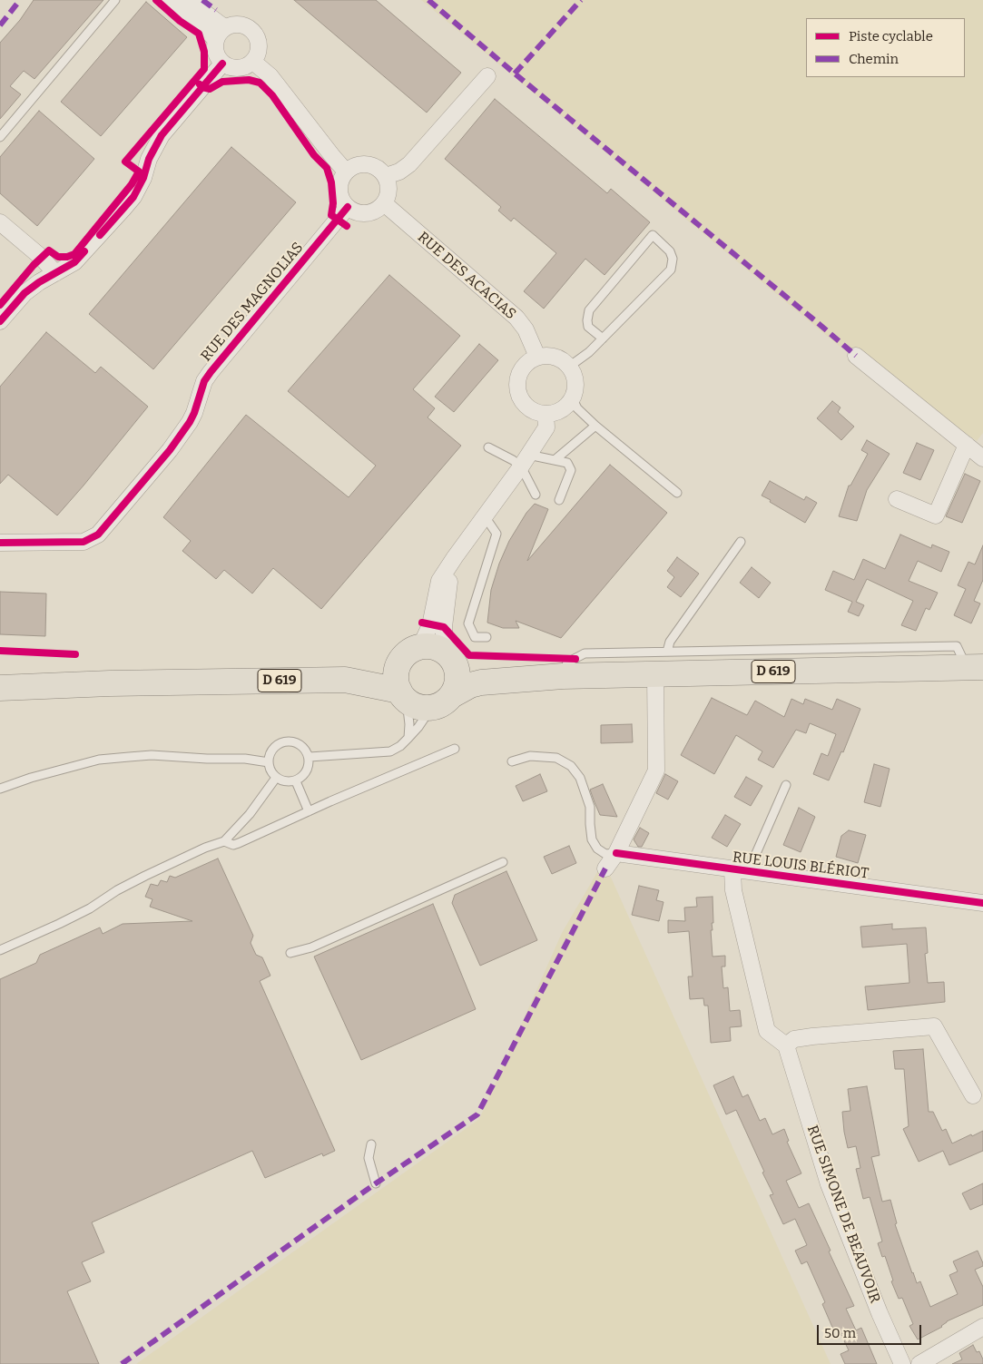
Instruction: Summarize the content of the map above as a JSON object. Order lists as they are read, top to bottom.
{
  "streets": {
    "main road": ["D 619"],
    "street": [
      "RUE DES ACACIAS",
      "RUE DES MAGNOLIAS",
      "RUE LOUIS BLÉRIOT",
      "RUE SIMONE DE BEAUVOIR"
    ]
  },
  "crossings": [
    ["RUE DES ACACIAS", "RUE DES MAGNOLIAS"]
  ],
  "legend": ["Piste cyclable", "Chemin"],
  "scale_bar": "50 m"
}
